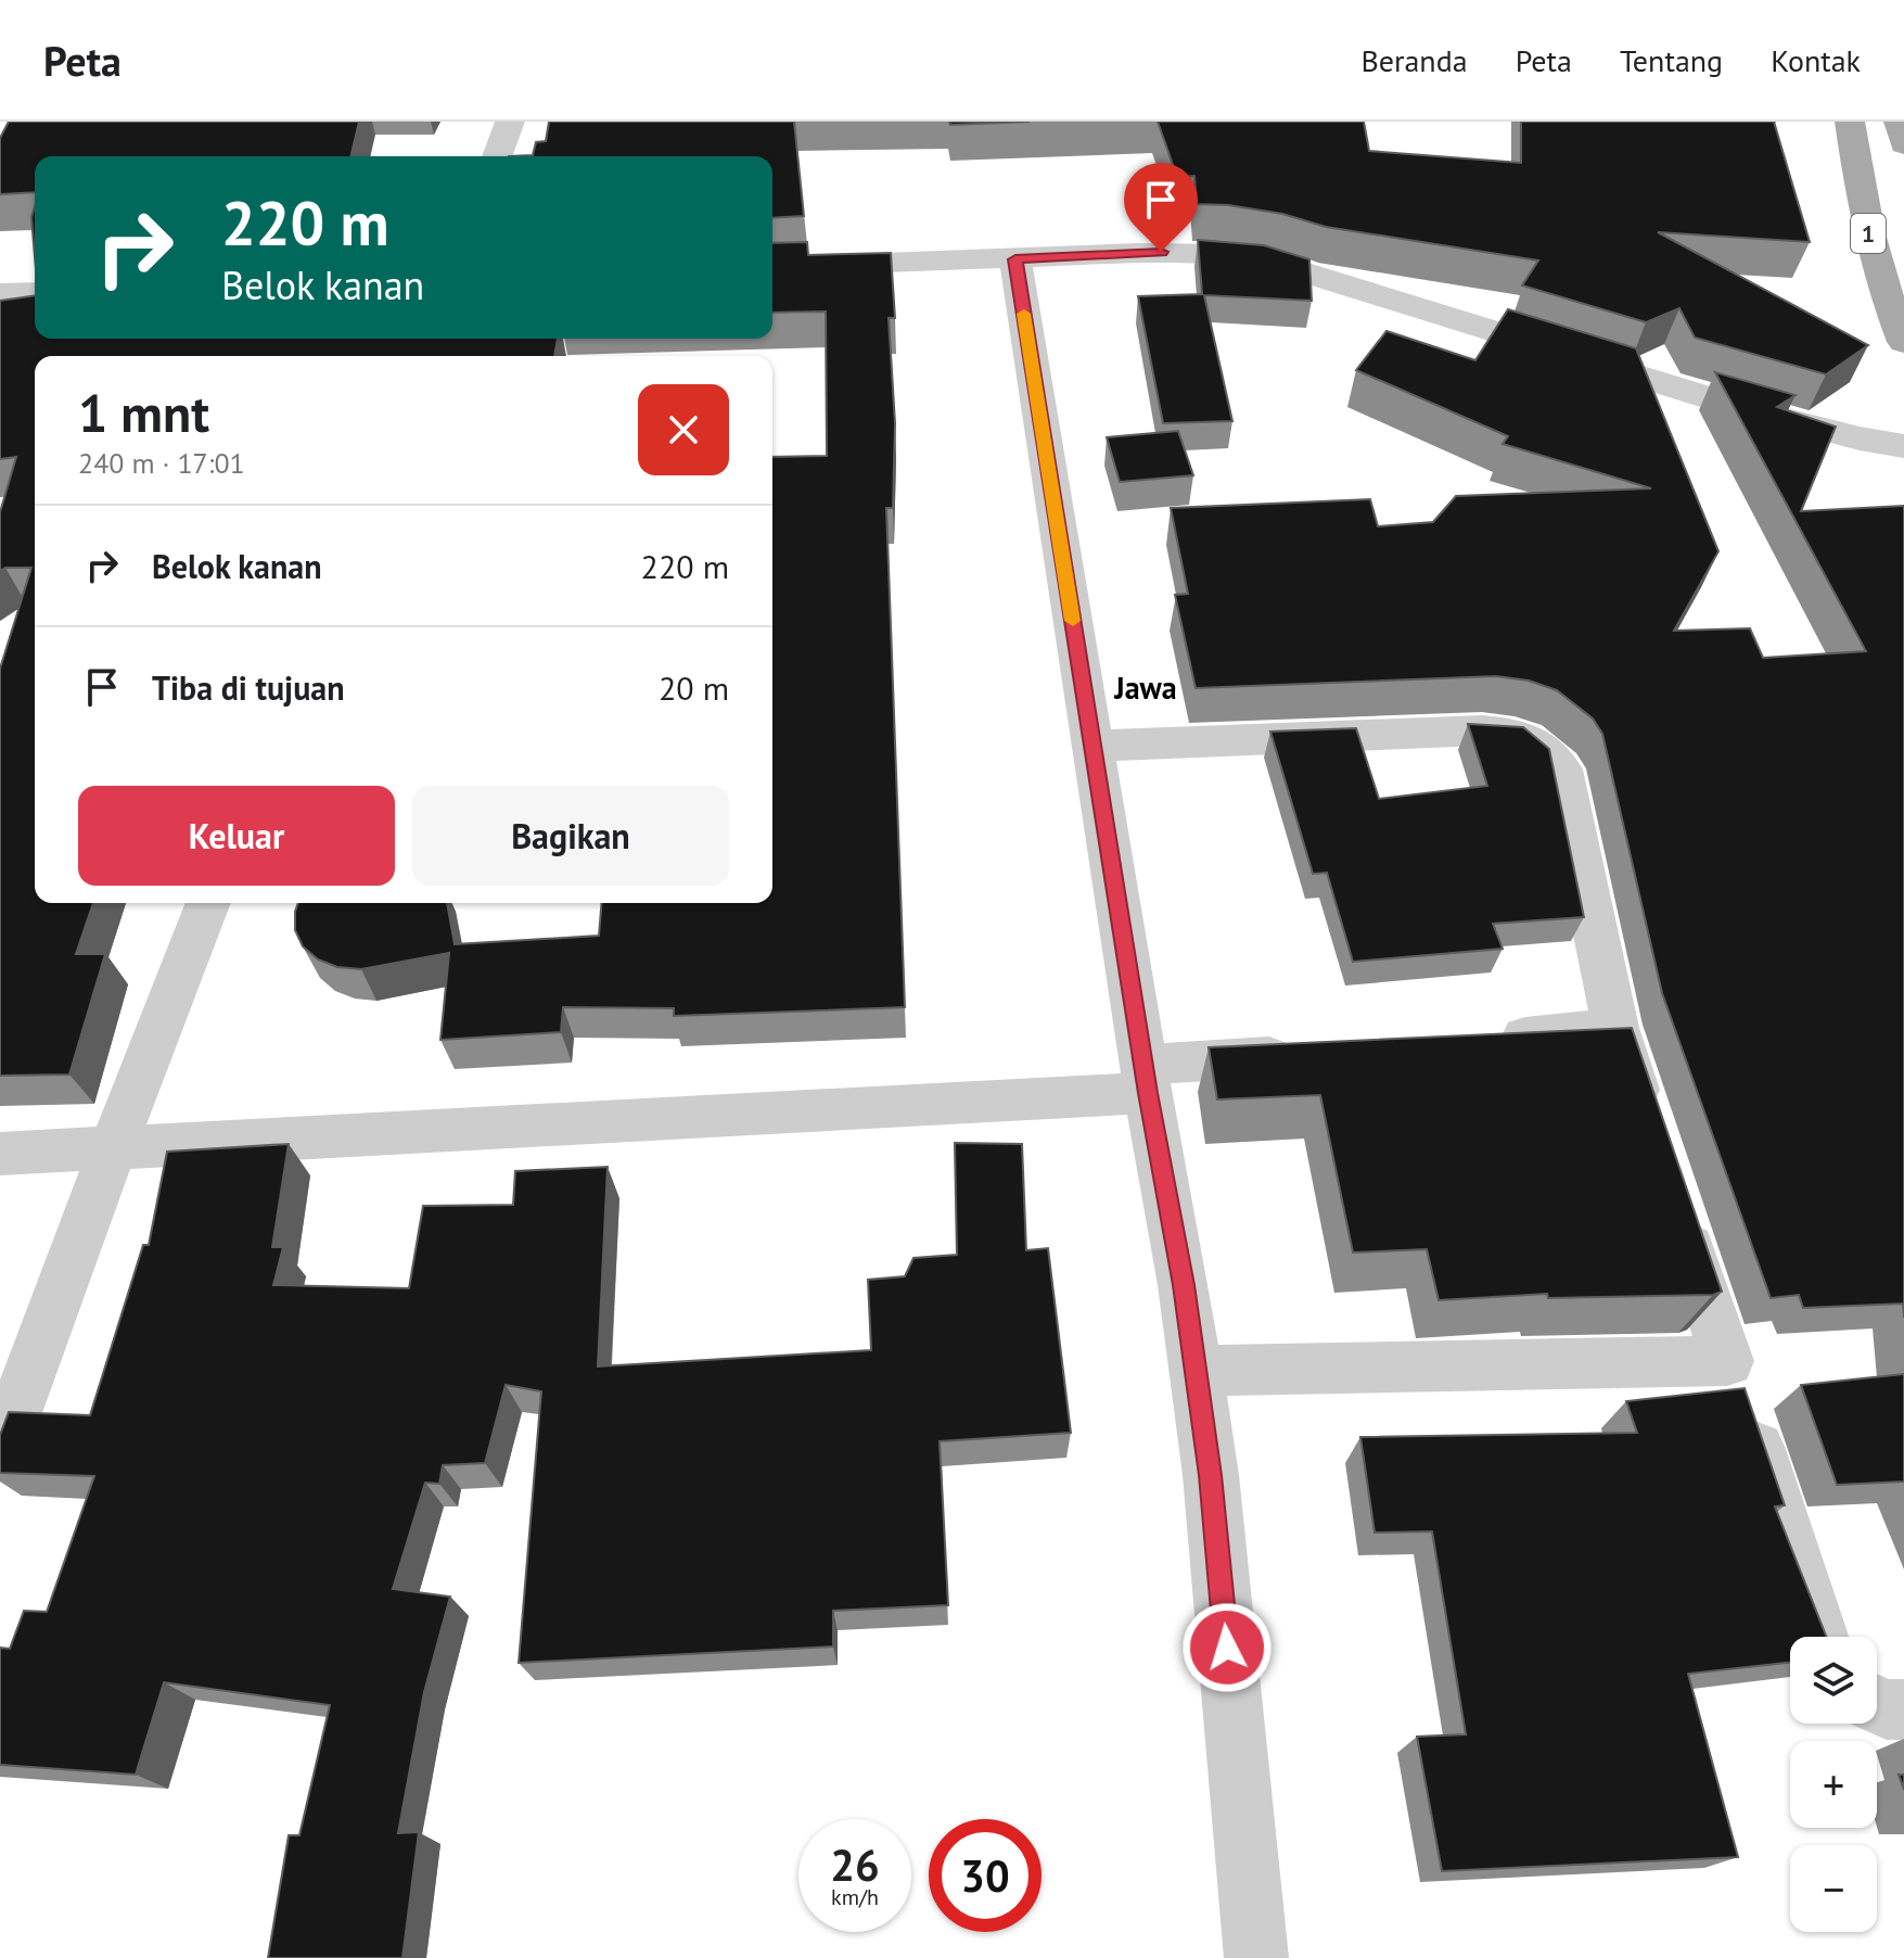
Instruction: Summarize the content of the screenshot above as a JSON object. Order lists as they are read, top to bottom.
{
  "streets": {
    "main road": ["1"]
  },
  "districts": ["Jawa"],
  "page": {
    "header": "Peta",
    "nav": [
      "Beranda",
      "Peta",
      "Tentang",
      "Kontak"
    ],
    "turn": ["220 m", "Belok kanan"],
    "heading": ["1 mnt", "240 m · 17:01"],
    "list": [
      {
        "name": "Belok kanan",
        "value": "220 m"
      },
      {
        "name": "Tiba di tujuan",
        "value": "20 m"
      }
    ],
    "buttons": ["Keluar", "Bagikan"],
    "map_buttons": ["+", "−"],
    "speed": "26 km/h",
    "limit": "30"
  }
}
